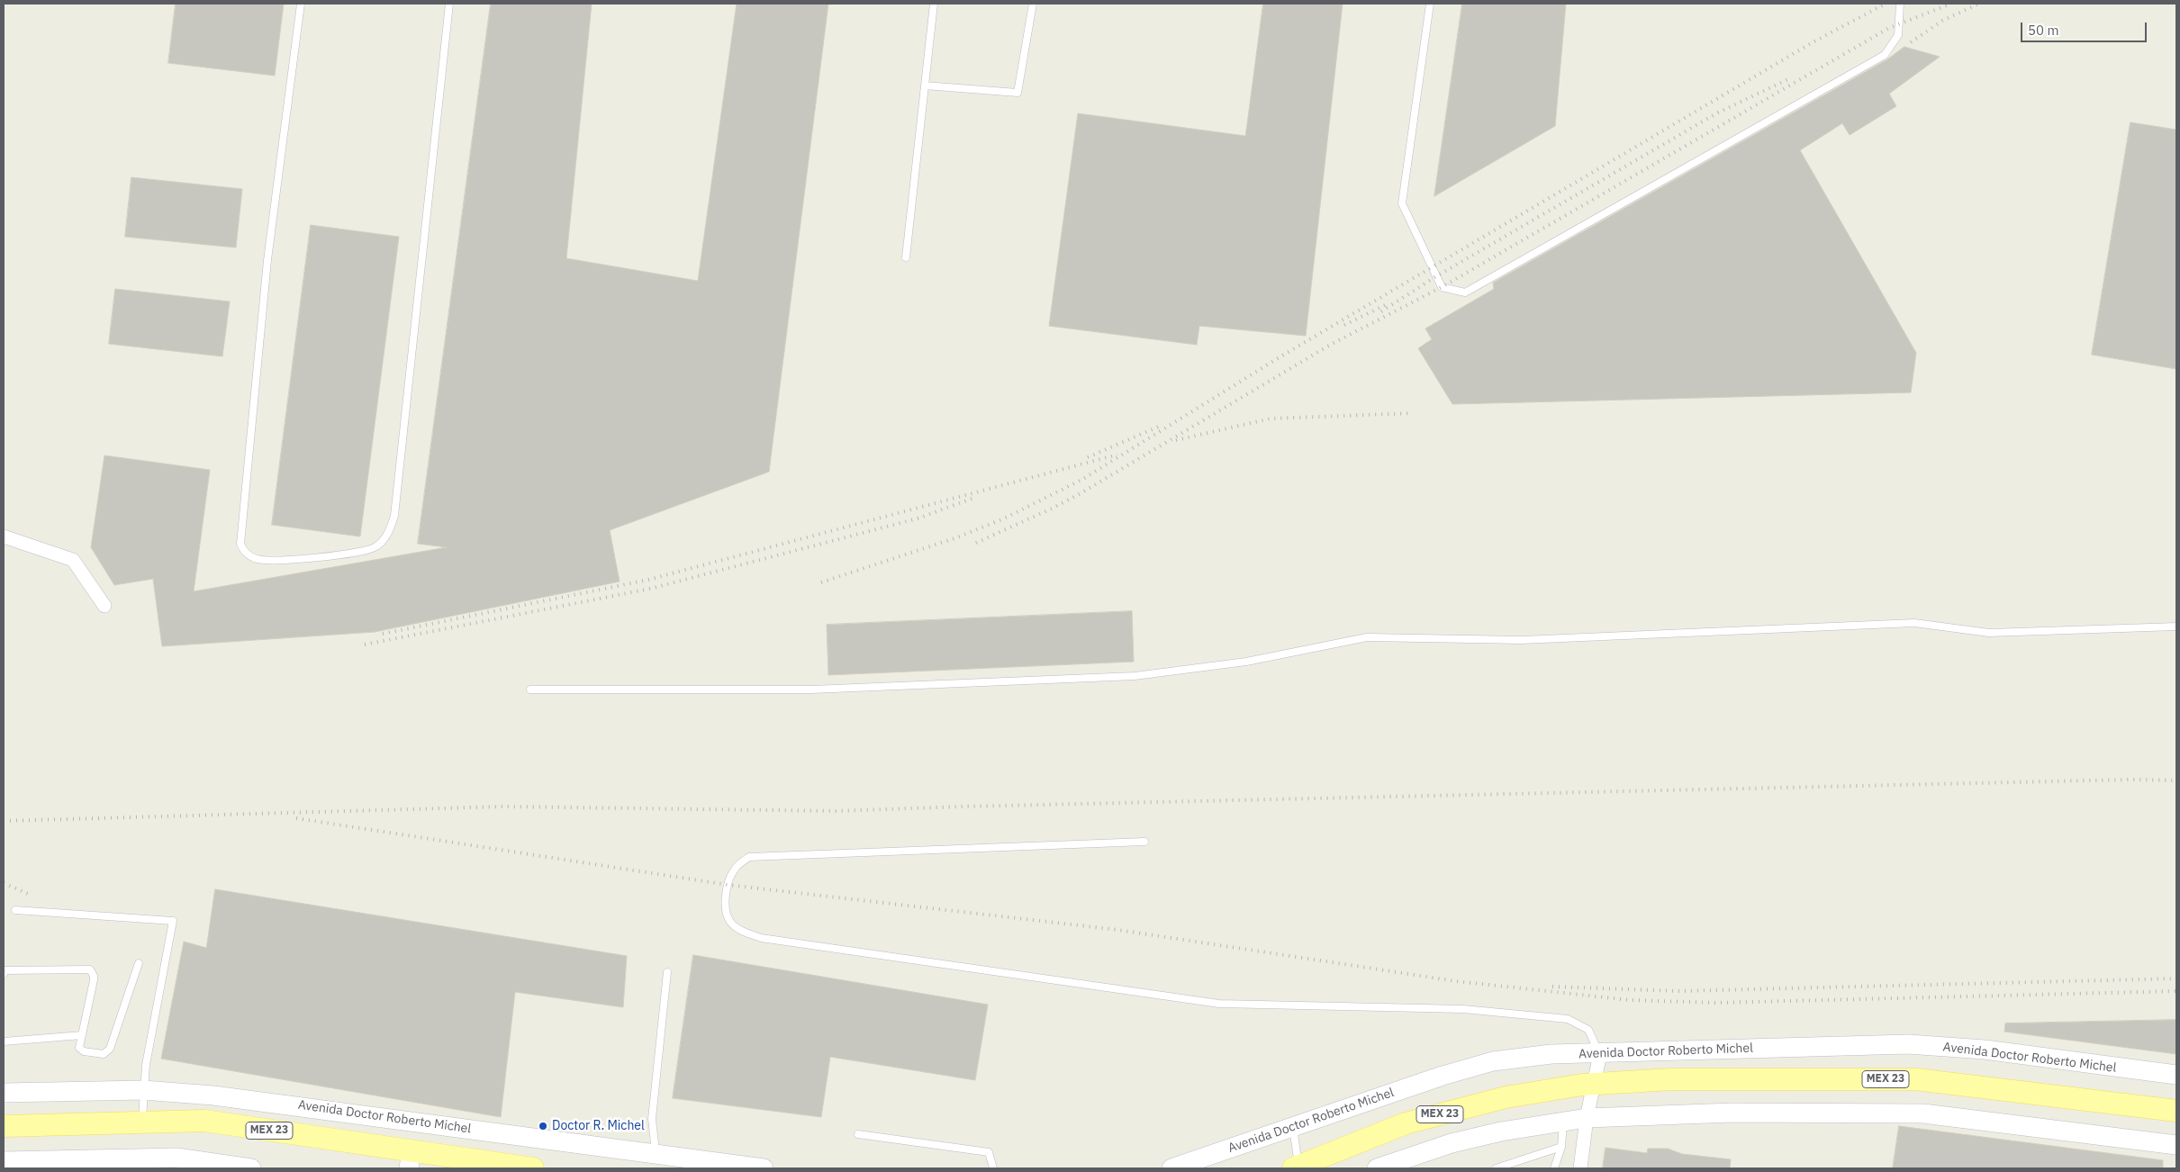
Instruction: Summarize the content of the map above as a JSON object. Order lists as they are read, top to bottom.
{
  "streets": {
    "main road": ["Avenida Doctor Roberto Michel", "MEX 23"]
  },
  "places": ["Doctor R. Michel"],
  "scale_bar": "50 m"
}
